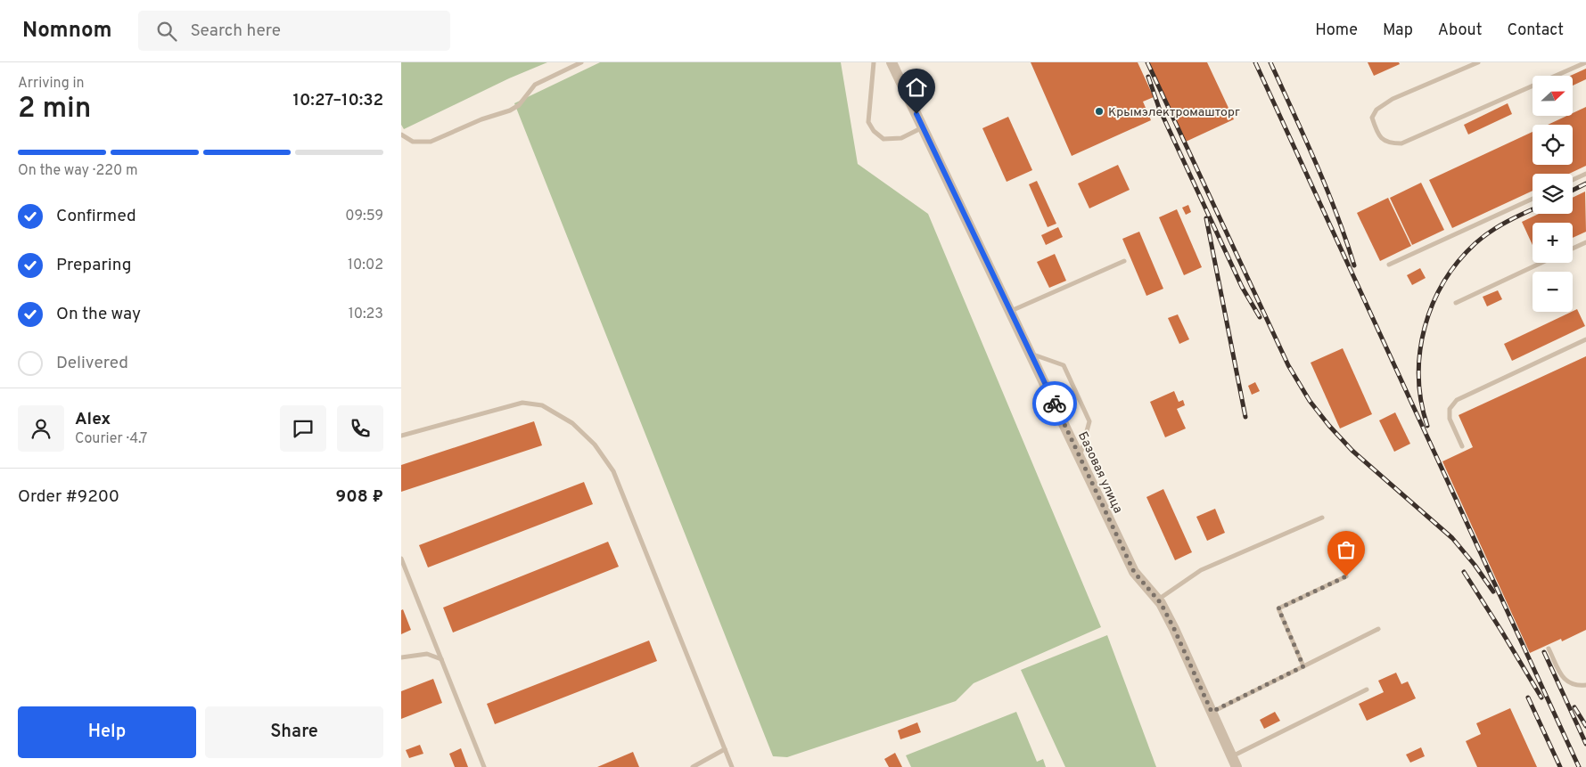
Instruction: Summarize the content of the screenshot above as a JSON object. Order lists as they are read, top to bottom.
{
  "streets": {
    "street": ["Базовая улица"]
  },
  "places": ["Крымэлектромашторг"],
  "north": "right",
  "page": {
    "header": "Nomnom",
    "search": "Search here",
    "nav": [
      "Home",
      "Map",
      "About",
      "Contact"
    ],
    "heading": ["2 min", "Arriving in", "10:27–10:32"],
    "panel": [
      "Alex",
      "Courier · 4.7",
      "Order #9200",
      "908 ₽"
    ],
    "map_buttons": ["+", "−"],
    "bar": "On the way · 220 m",
    "list": [
      ["Confirmed", "09:59"],
      ["Preparing", "10:02"],
      ["On the way", "10:23"],
      "Delivered"
    ],
    "buttons": ["Help", "Share"]
  }
}
